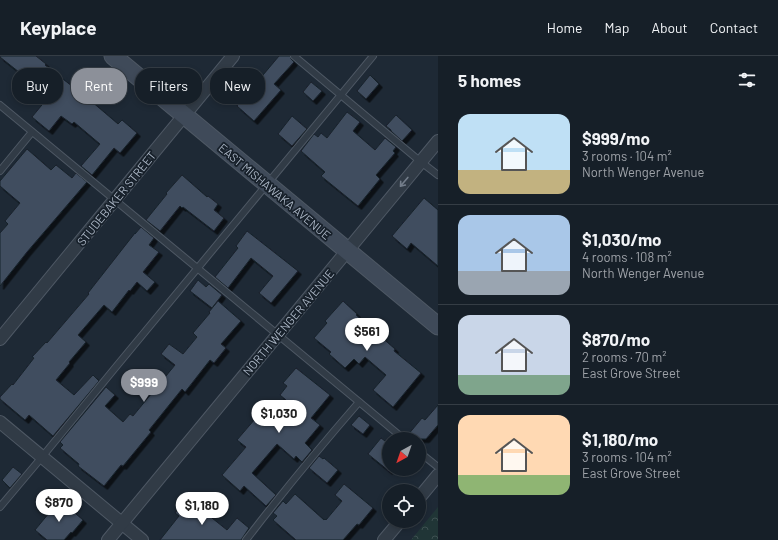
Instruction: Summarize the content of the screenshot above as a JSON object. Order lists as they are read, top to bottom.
{
  "streets": {
    "street": ["EAST MISHAWAKA AVENUE", "STUDEBAKER STREET", "NORTH WENGER AVENUE"]
  },
  "crossings": [
    ["EAST MISHAWAKA AVENUE", "STUDEBAKER STREET"],
    ["EAST MISHAWAKA AVENUE", "NORTH WENGER AVENUE"]
  ],
  "north": "bottom left",
  "page": {
    "header": "Keyplace",
    "nav": [
      "Home",
      "Map",
      "About",
      "Contact"
    ],
    "heading": "5 homes",
    "chip": [
      "Buy",
      "Rent",
      "Filters",
      "New"
    ],
    "list": [
      {
        "name": "$999/mo",
        "note": "3 rooms · 104 m² · North Wenger Avenue"
      },
      {
        "name": "$1,030/mo",
        "note": "4 rooms · 108 m² · North Wenger Avenue"
      },
      {
        "name": "$870/mo",
        "note": "2 rooms · 70 m² · East Grove Street"
      },
      {
        "name": "$1,180/mo",
        "note": "3 rooms · 104 m² · East Grove Street"
      }
    ],
    "price": [
      "$561",
      "$999",
      "$1,030",
      "$870",
      "$1,180"
    ]
  }
}
